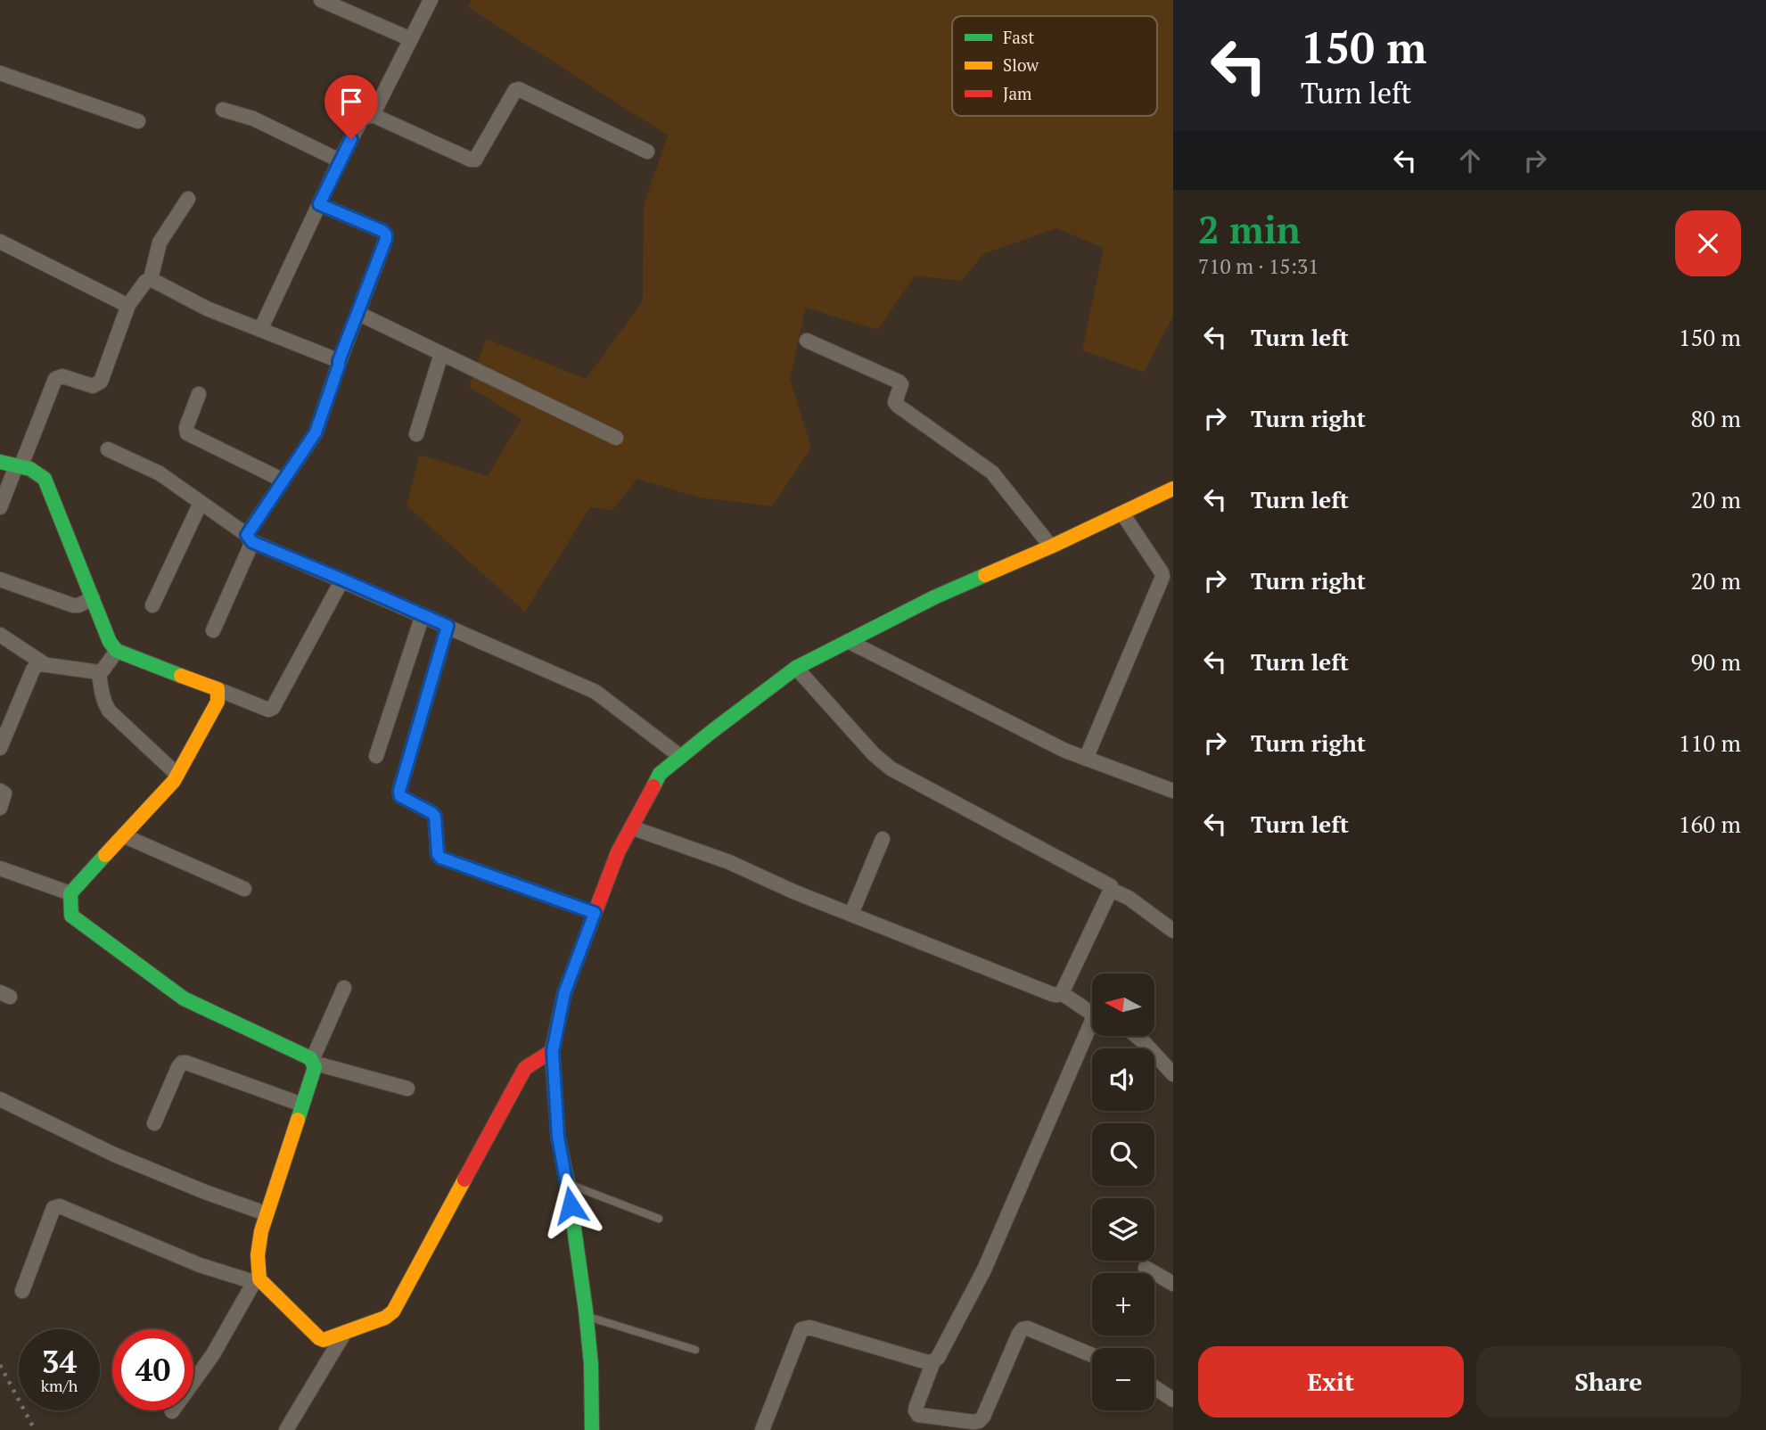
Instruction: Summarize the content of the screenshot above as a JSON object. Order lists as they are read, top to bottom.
{
  "legend": ["Fast", "Slow", "Jam"],
  "north": "left",
  "page": {
    "turn": ["150 m", "Turn left"],
    "heading": ["2 min", "710 m · 15:31"],
    "list": [
      {
        "name": "Turn left",
        "value": "150 m"
      },
      {
        "name": "Turn right",
        "value": "80 m"
      },
      {
        "name": "Turn left",
        "value": "20 m"
      },
      {
        "name": "Turn right",
        "value": "20 m"
      },
      {
        "name": "Turn left",
        "value": "90 m"
      },
      {
        "name": "Turn right",
        "value": "110 m"
      },
      {
        "name": "Turn left",
        "value": "160 m"
      }
    ],
    "map_buttons": ["+", "−"],
    "speed": "34 km/h",
    "limit": "40",
    "buttons": ["Exit", "Share"]
  }
}
